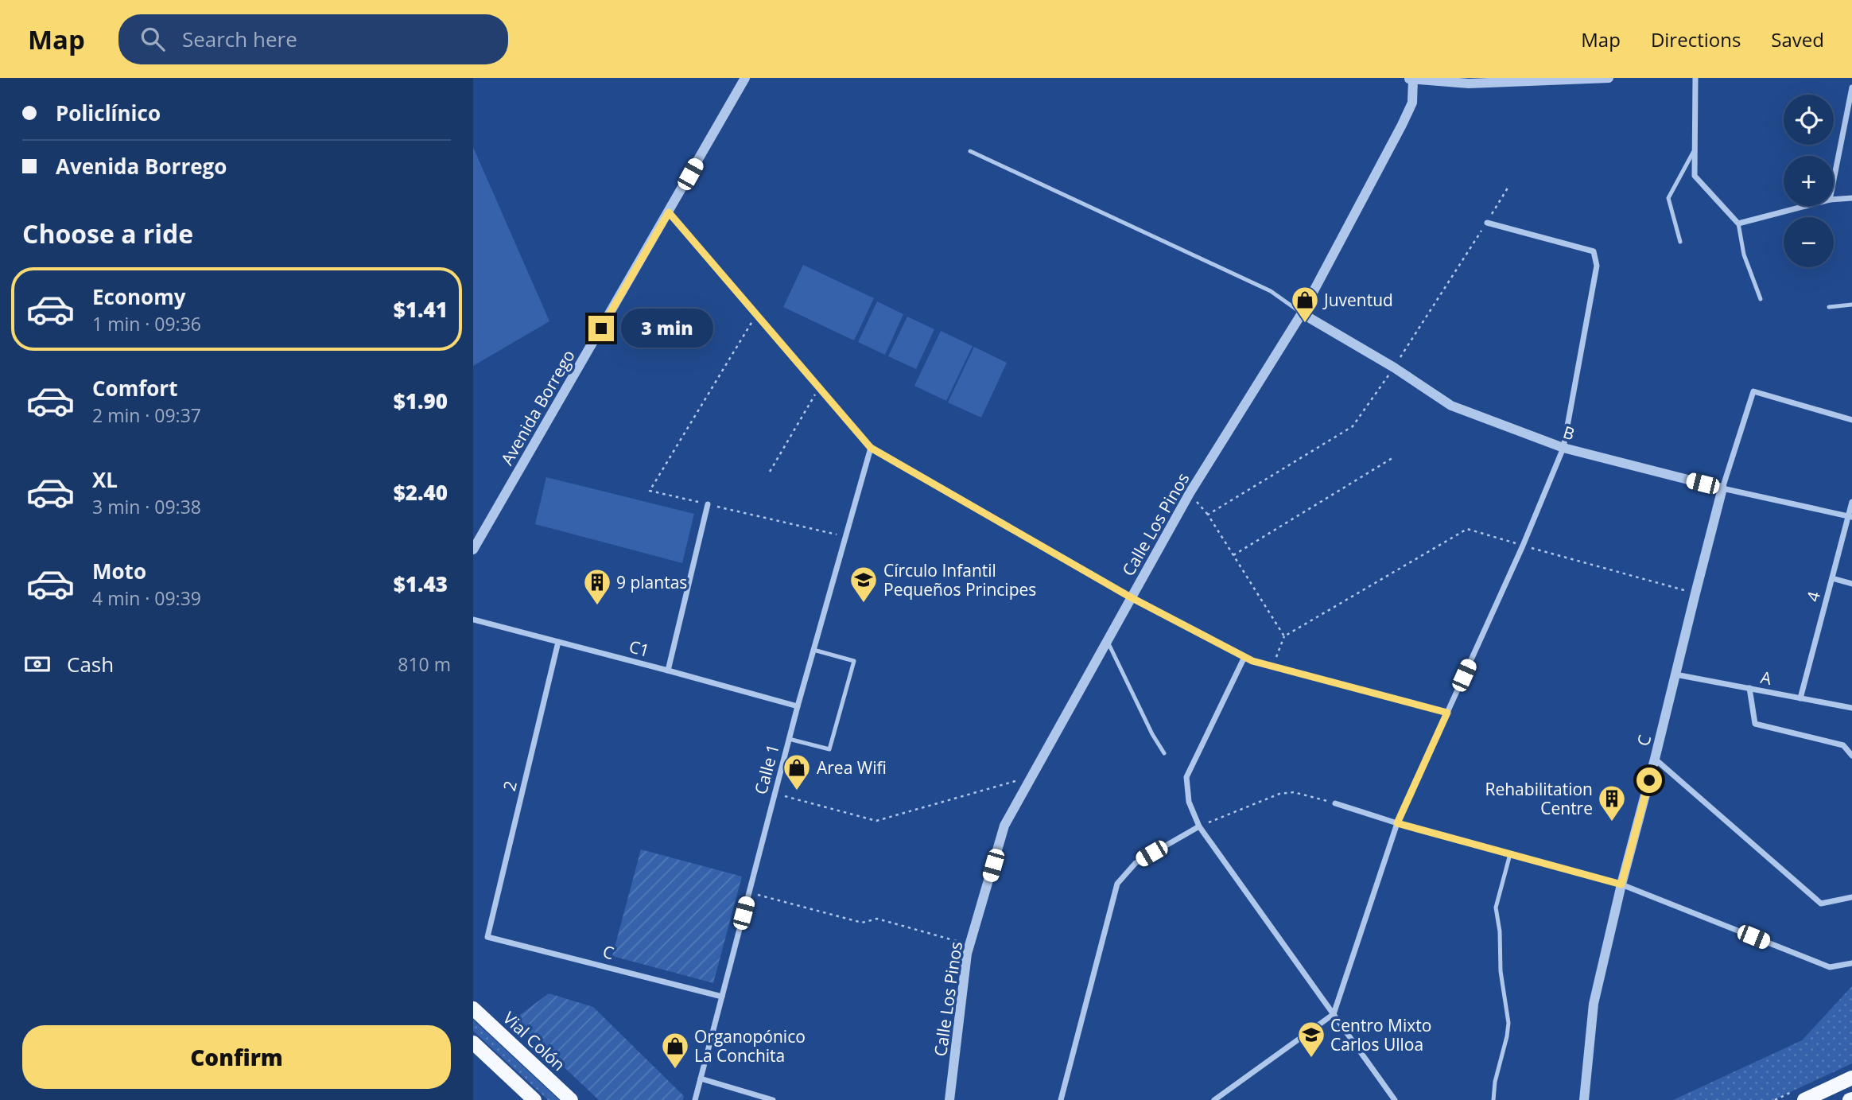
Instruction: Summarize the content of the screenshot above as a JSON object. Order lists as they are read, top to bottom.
{
  "streets": {
    "main road": ["Vial Colón"],
    "street": [
      "Avenida Borrego",
      "B",
      "Calle Los Pinos",
      "4",
      "C1",
      "A",
      "C",
      "Calle 1",
      "2"
    ]
  },
  "crossings": [
    ["B", "Calle Los Pinos"],
    ["B", "4"],
    ["B", "C"],
    ["4", "A"],
    ["C1", "Calle 1"],
    ["C1", "2"],
    ["A", "C"],
    ["C", "Calle 1"],
    ["C", "2"]
  ],
  "places": {
    "shop": ["Juventud", "Area Wifi", "Organopónico La Conchita"],
    "school or university": ["Círculo Infantil Pequeños Principes", "Centro Mixto Carlos Ulloa"],
    "building": ["9 plantas", "Rehabilitation Centre"]
  },
  "page": {
    "header": "Map",
    "search": "Search here",
    "nav": ["Map", "Directions", "Saved"],
    "banner": ["Policlínico", "Avenida Borrego"],
    "map_buttons": ["+", "−"],
    "heading": "Choose a ride",
    "list": [
      {
        "name": "Economy",
        "note": "1 min · 09:36",
        "value": "$1.41"
      },
      {
        "name": "Comfort",
        "note": "2 min · 09:37",
        "value": "$1.90"
      },
      {
        "name": "XL",
        "note": "3 min · 09:38",
        "value": "$2.40"
      },
      {
        "name": "Moto",
        "note": "4 min · 09:39",
        "value": "$1.43"
      }
    ],
    "bubble": "3 min",
    "pay": ["Cash", "810 m"],
    "buttons": "Confirm"
  }
}
